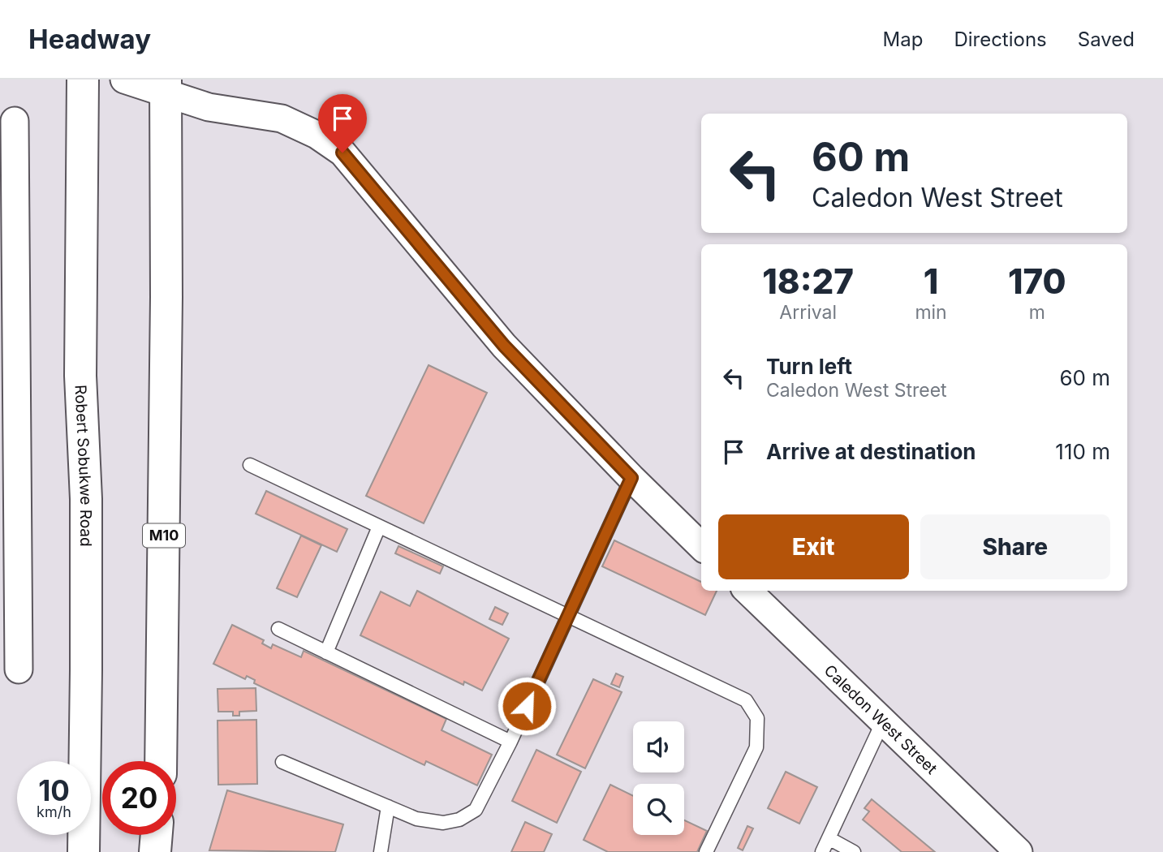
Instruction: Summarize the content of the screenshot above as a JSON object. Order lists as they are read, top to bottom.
{
  "streets": {
    "main road": ["Robert Sobukwe Road", "M10"],
    "street": ["Caledon West Street"]
  },
  "page": {
    "header": "Headway",
    "nav": ["Map", "Directions", "Saved"],
    "turn": ["60 m", "Caledon West Street"],
    "eta": [
      "18:27",
      "Arrival",
      "1",
      "min",
      "170",
      "m"
    ],
    "list": [
      {
        "name": "Turn left",
        "note": "Caledon West Street",
        "value": "60 m"
      },
      {
        "name": "Arrive at destination",
        "value": "110 m"
      }
    ],
    "buttons": ["Exit", "Share"],
    "speed": "10 km/h",
    "limit": "20"
  }
}
